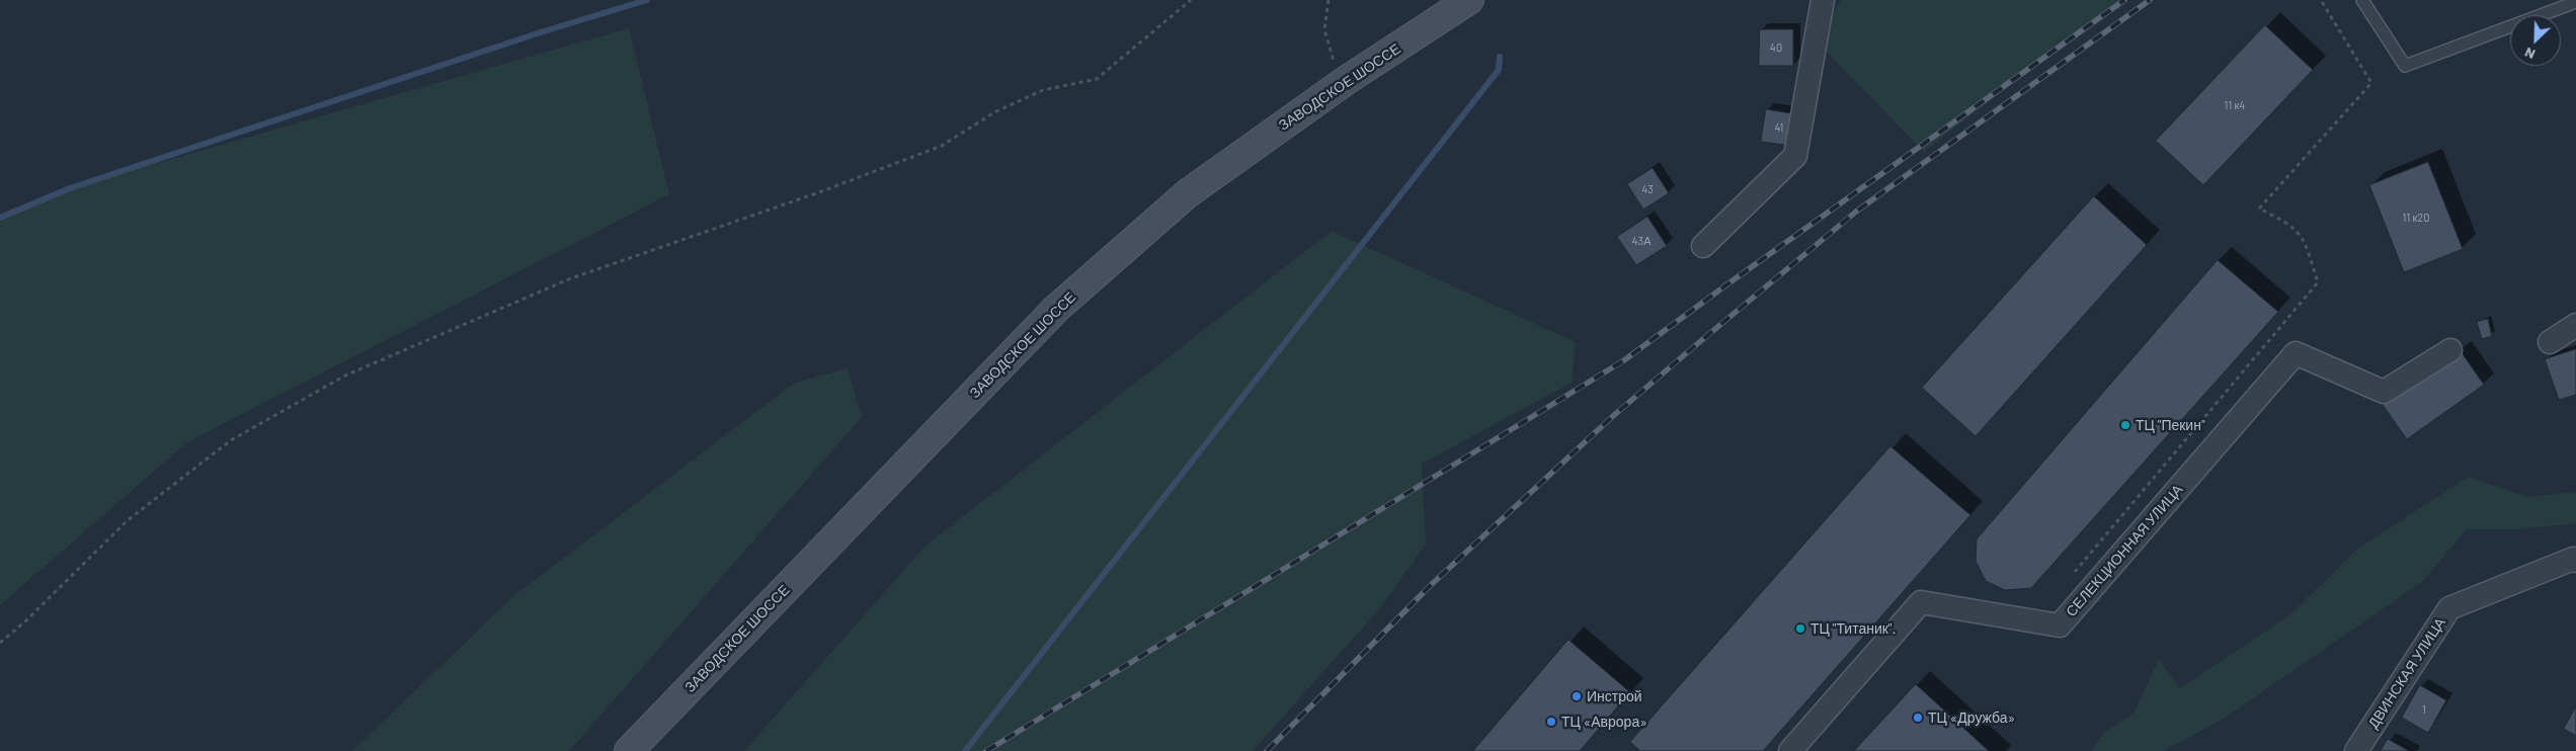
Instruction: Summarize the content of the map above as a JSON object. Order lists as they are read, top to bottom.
{
  "streets": {
    "main road": ["ЗАВОДСКОЕ ШОССЕ"],
    "street": ["СЕЛЕКЦИОННАЯ УЛИЦА", "ДВИНСКАЯ УЛИЦА"]
  },
  "places": [
    "ТЦ \"Пекин\"",
    "ТЦ \"Титаник\".",
    "Инстрой",
    "ТЦ «Дружба»",
    "ТЦ «Аврора»"
  ],
  "house_numbers": [
    "40",
    "11 к4",
    "41",
    "43",
    "11 к20",
    "43А",
    "1"
  ],
  "north": "bottom left"
}
